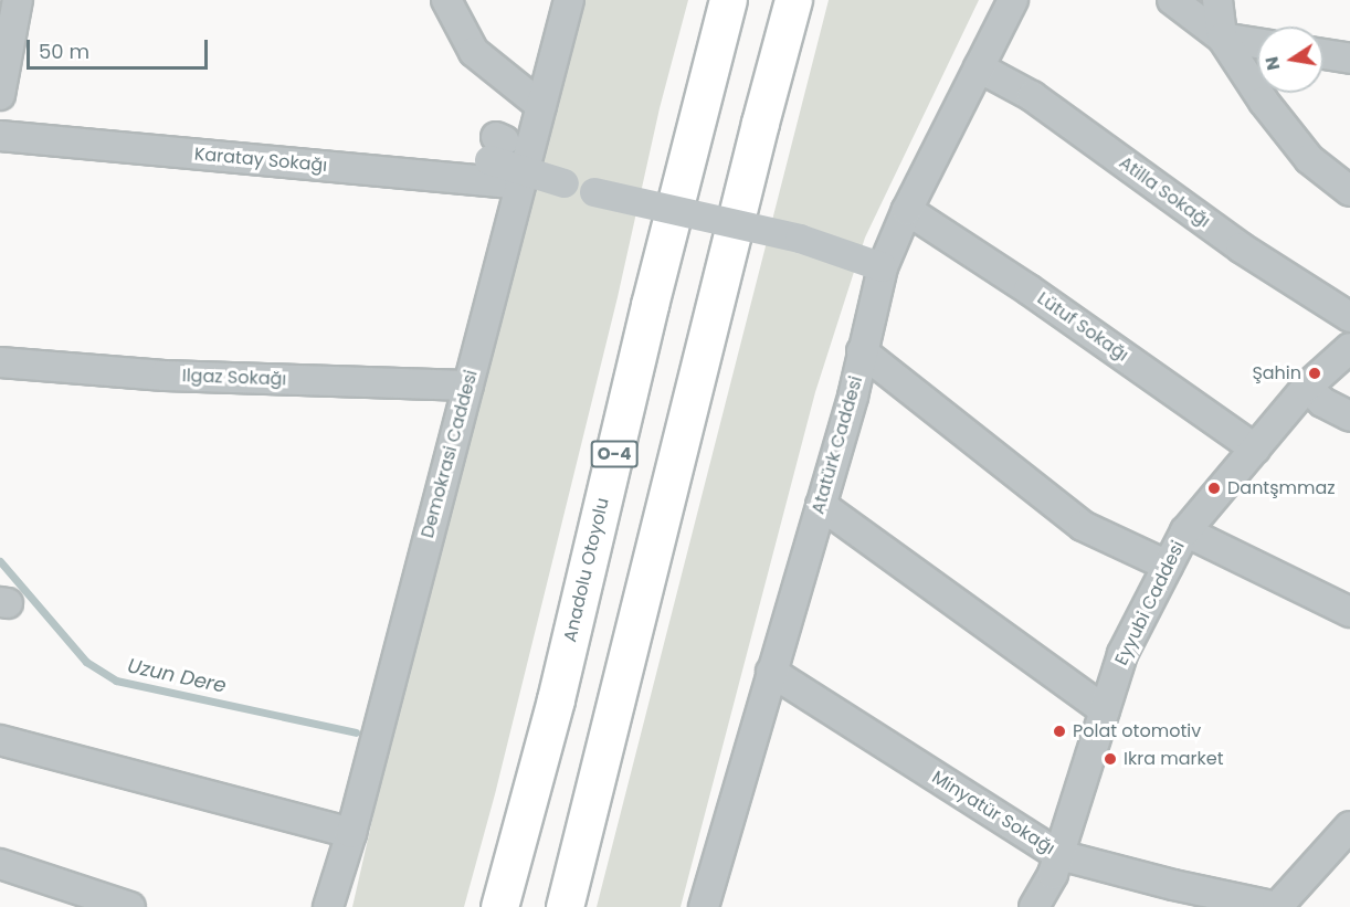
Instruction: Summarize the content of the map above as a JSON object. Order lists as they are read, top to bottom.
{
  "streets": {
    "highway": ["O-4", "Anadolu Otoyolu"],
    "street": [
      "Karatay Sokağı",
      "Atilla Sokağı",
      "Lütuf Sokağı",
      "Ilgaz Sokağı",
      "Atatürk Caddesi",
      "Demokrasi Caddesi",
      "Eyyubi Caddesi",
      "Minyatür Sokağı"
    ]
  },
  "crossings": [
    ["Karatay Sokağı", "Demokrasi Caddesi"],
    ["Atilla Sokağı", "Atatürk Caddesi"],
    ["Lütuf Sokağı", "Atatürk Caddesi"],
    ["Lütuf Sokağı", "Eyyubi Caddesi"],
    ["Ilgaz Sokağı", "Demokrasi Caddesi"],
    ["Atatürk Caddesi", "Minyatür Sokağı"],
    ["Eyyubi Caddesi", "Minyatür Sokağı"]
  ],
  "water": ["Uzun Dere"],
  "places": [
    "Şahin",
    "Dantşmmaz",
    "Polat otomotiv",
    "Ikra market"
  ],
  "scale_bar": "50 m",
  "north": "left"
}
